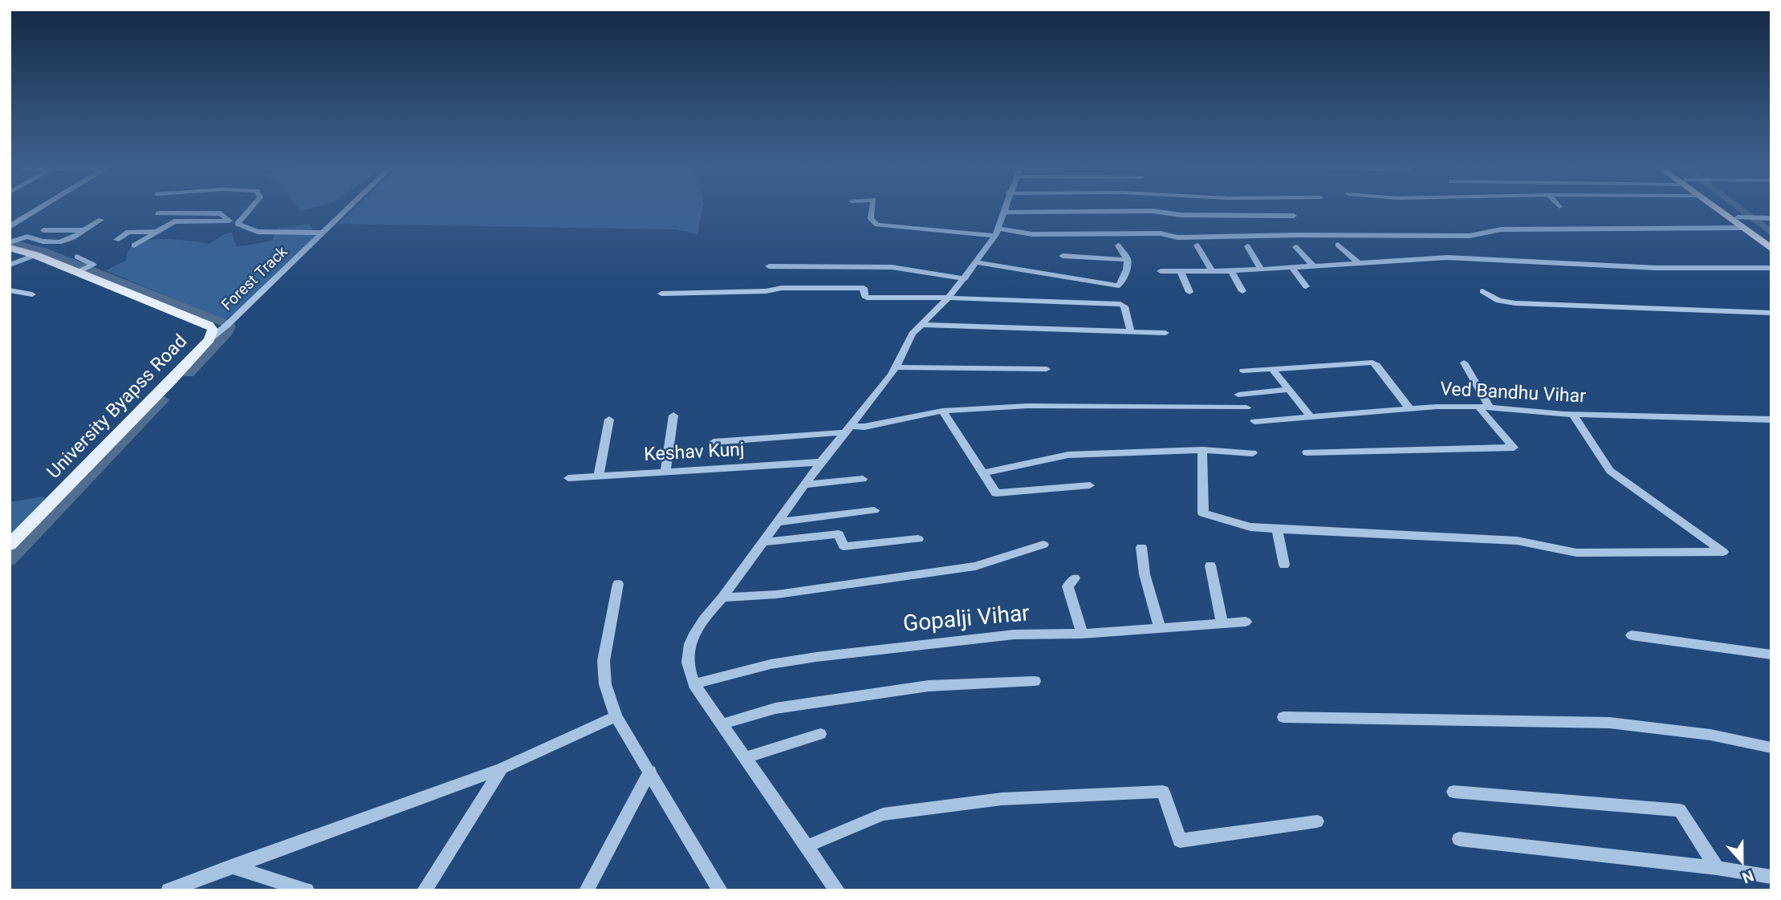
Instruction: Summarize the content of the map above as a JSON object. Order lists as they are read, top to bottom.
{
  "streets": {
    "main road": ["University Byapss Road"],
    "street": [
      "Forest Track",
      "Ved Bandhu Vihar",
      "Keshav Kunj",
      "Gopalji Vihar"
    ]
  },
  "crossings": [
    ["Forest Track", "University Byapss Road"]
  ],
  "north": "bottom"
}
